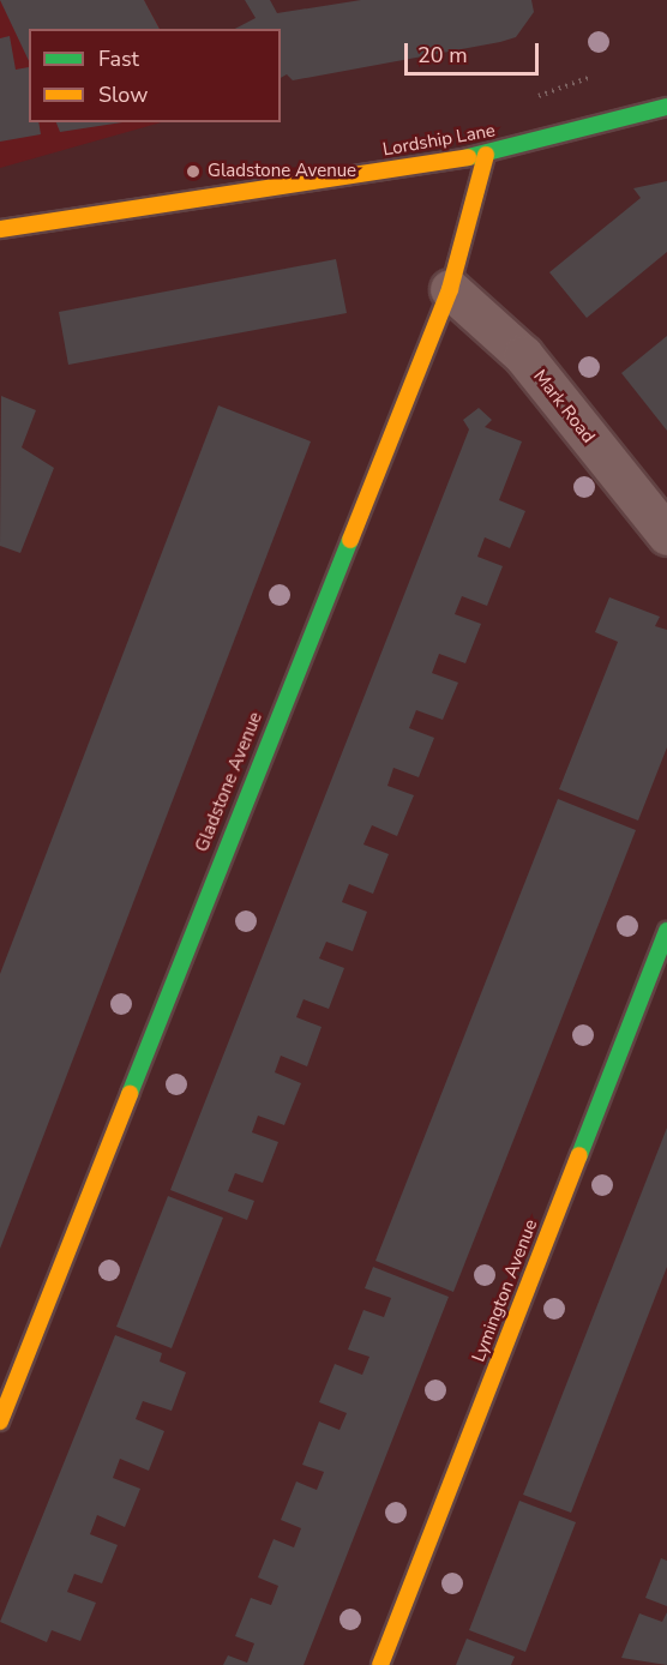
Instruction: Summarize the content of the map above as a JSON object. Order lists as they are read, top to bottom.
{
  "streets": {
    "street": [
      "Lordship Lane",
      "Mark Road",
      "Gladstone Avenue",
      "Lymington Avenue"
    ]
  },
  "crossings": [
    ["Lordship Lane", "Gladstone Avenue"],
    ["Mark Road", "Gladstone Avenue"]
  ],
  "places": ["Gladstone Avenue"],
  "legend": ["Fast", "Slow"],
  "scale_bar": "20 m"
}
